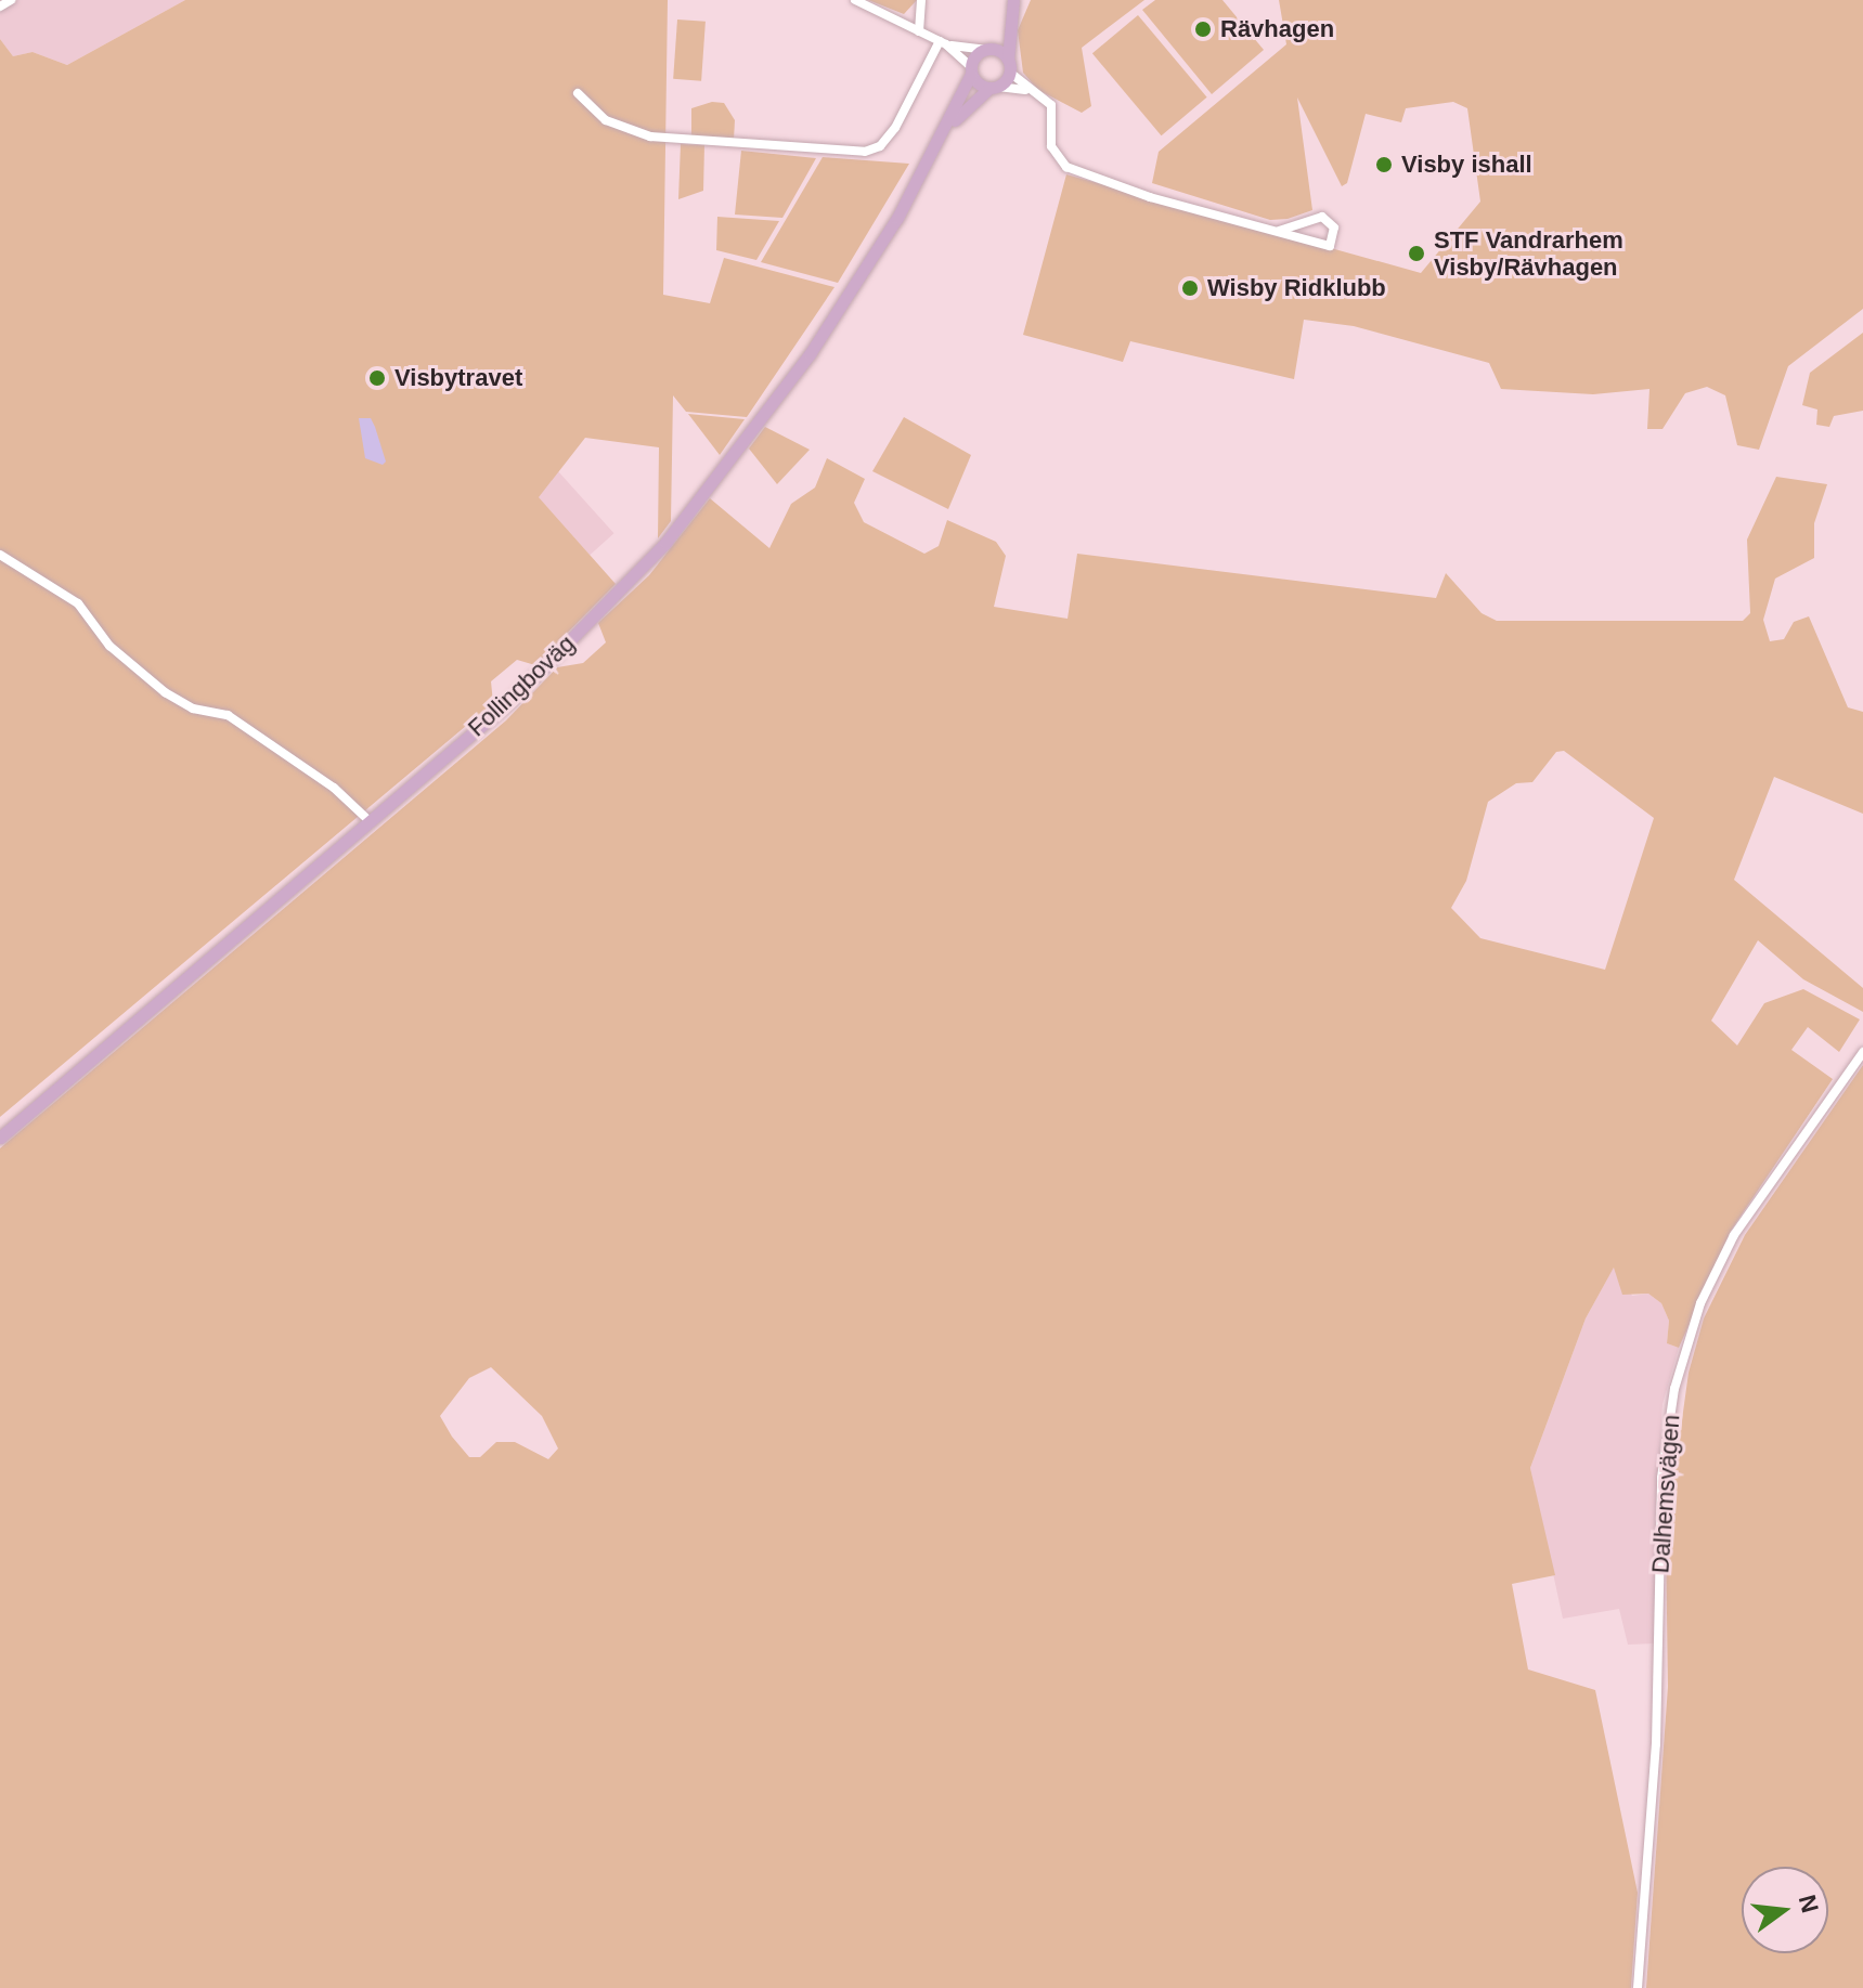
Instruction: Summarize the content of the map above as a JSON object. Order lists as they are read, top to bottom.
{
  "streets": {
    "main road": ["Follingboväg"],
    "street": ["Dalhemsvägen"]
  },
  "places": [
    "Rävhagen",
    "Visby ishall",
    "STF Vandrarhem Visby/Rävhagen",
    "Wisby Ridklubb",
    "Visbytravet"
  ],
  "north": "right"
}
